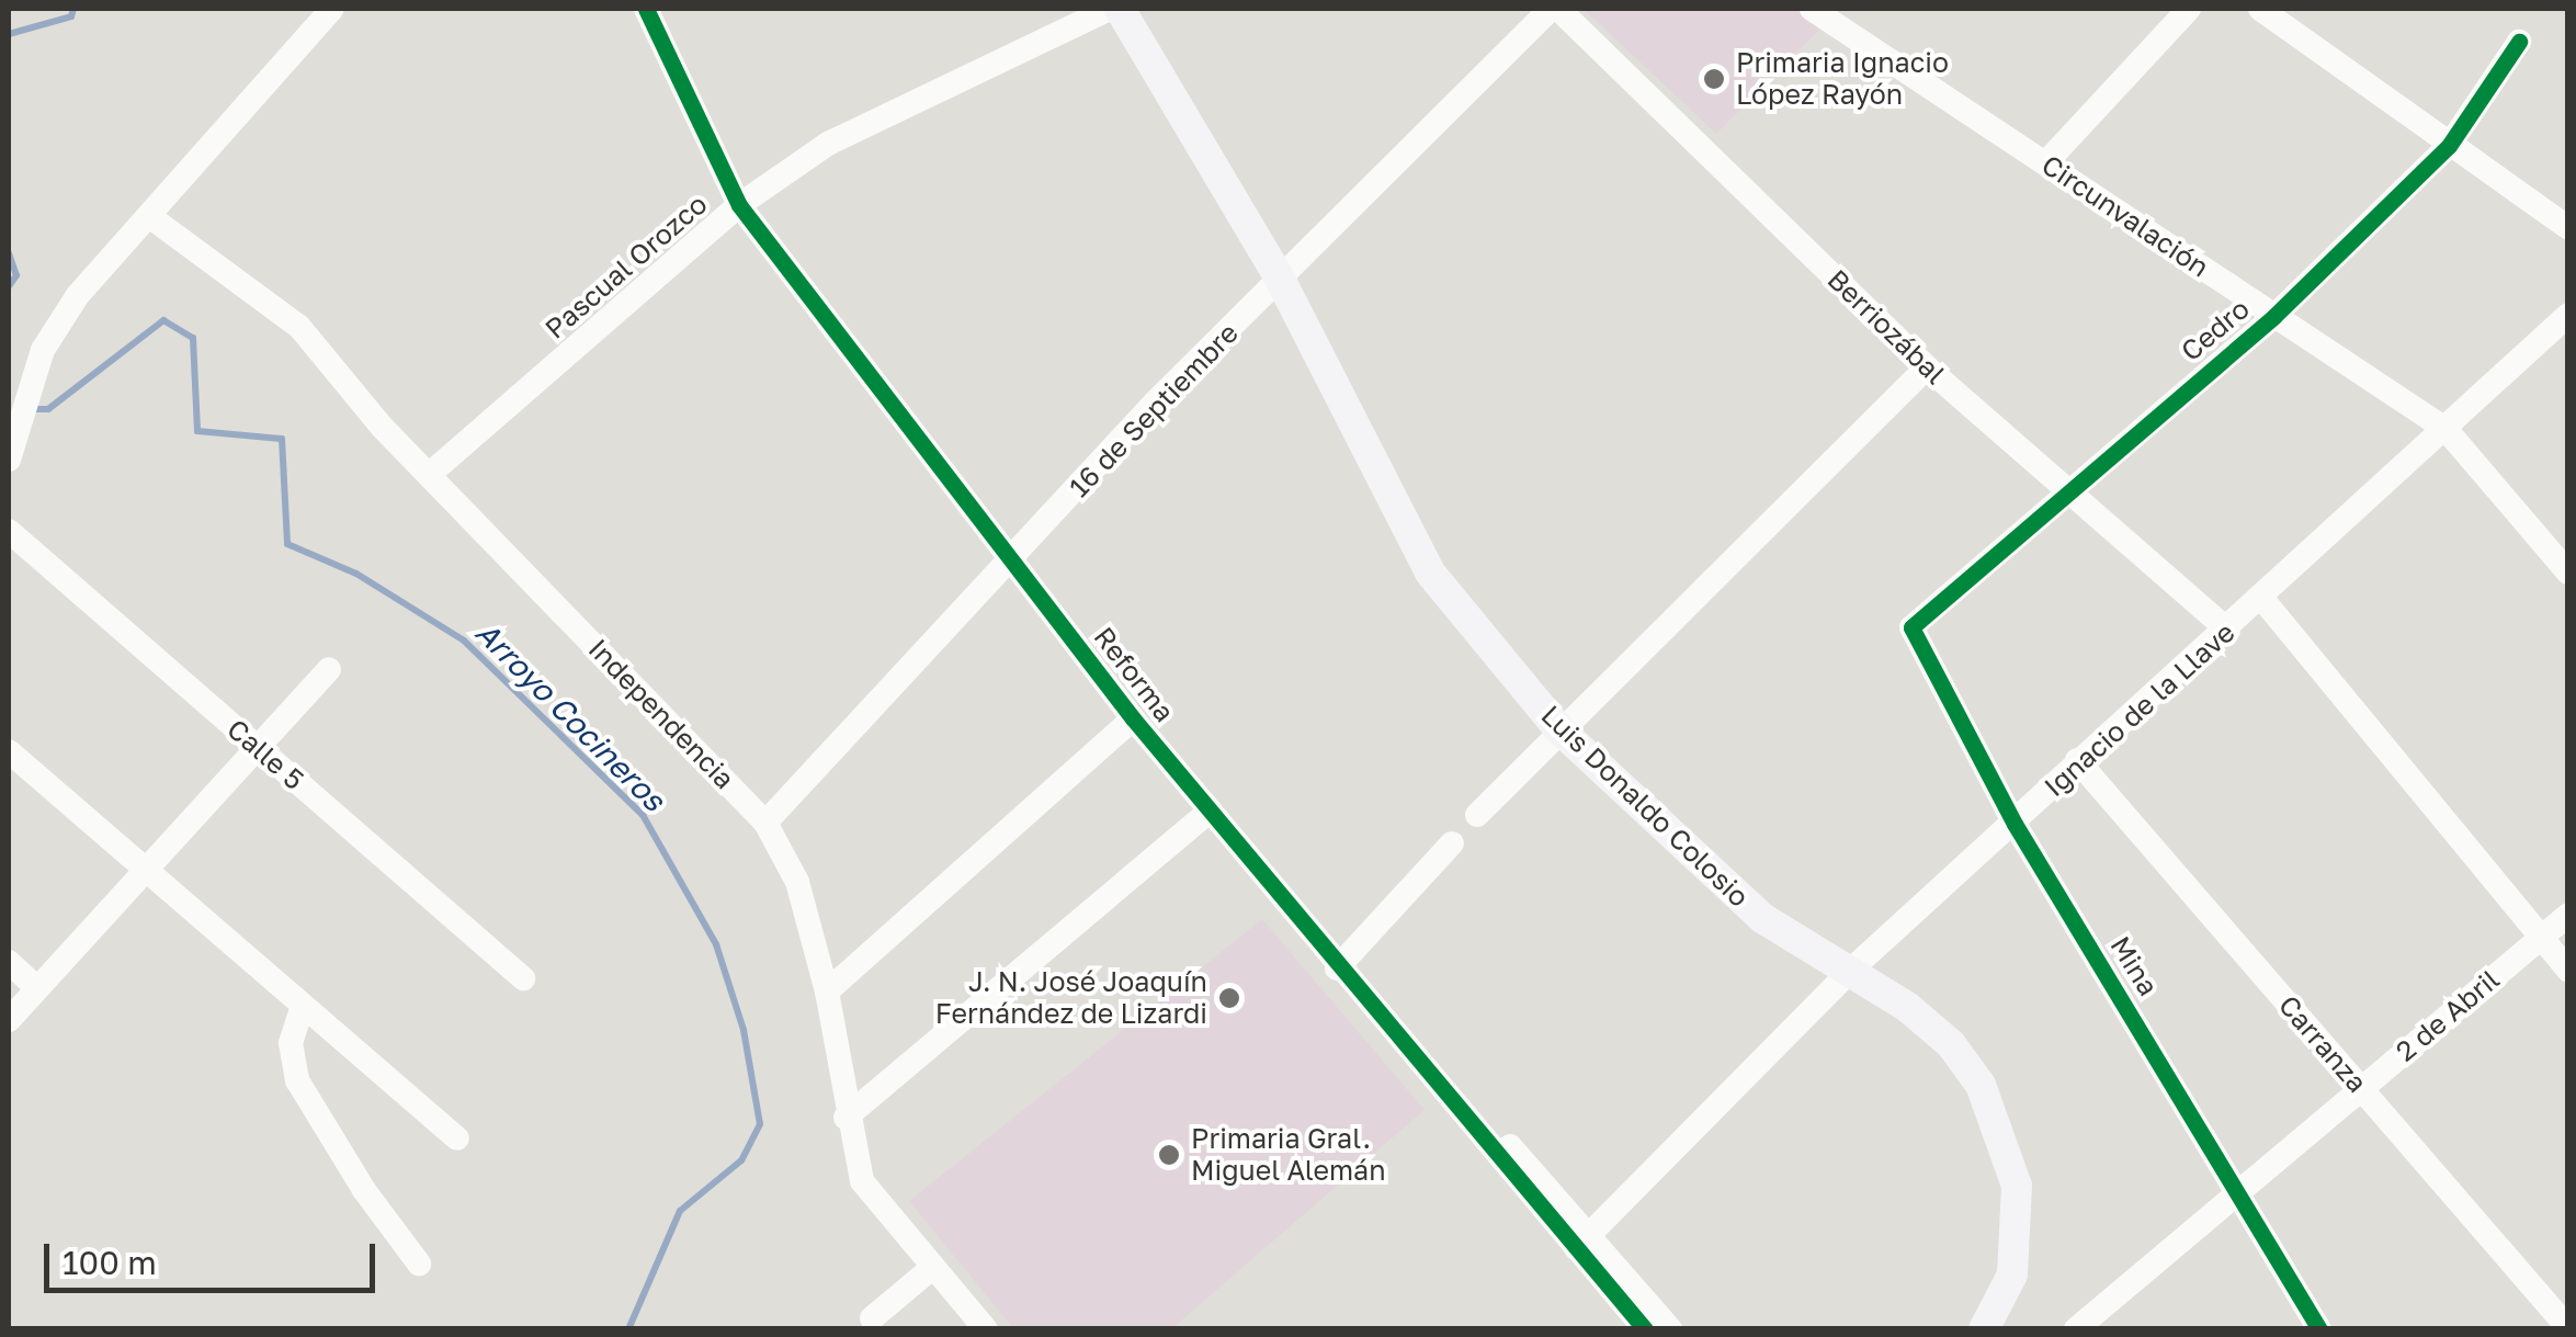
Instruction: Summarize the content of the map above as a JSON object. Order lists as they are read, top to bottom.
{
  "streets": {
    "main road": ["Luis Donaldo Colosio"],
    "street": [
      "Circunvalación",
      "Pascual Orozco",
      "Berriozábal",
      "Cedro",
      "16 de Septiembre",
      "Reforma",
      "Ignacio de la Llave",
      "Independencia",
      "Calle 5",
      "Mina",
      "2 de Abril",
      "Carranza"
    ]
  },
  "crossings": [
    ["Circunvalación", "Cedro"],
    ["Circunvalación", "Ignacio de la Llave"],
    ["Pascual Orozco", "Reforma"],
    ["Pascual Orozco", "Independencia"],
    ["Berriozábal", "Cedro"],
    ["Berriozábal", "16 de Septiembre"],
    ["Berriozábal", "Ignacio de la Llave"],
    ["Cedro", "Mina"],
    ["16 de Septiembre", "Reforma"],
    ["16 de Septiembre", "Independencia"],
    ["16 de Septiembre", "Luis Donaldo Colosio"],
    ["Reforma", "Ignacio de la Llave"],
    ["Ignacio de la Llave", "Luis Donaldo Colosio"],
    ["Ignacio de la Llave", "Mina"],
    ["Ignacio de la Llave", "Carranza"],
    ["Mina", "2 de Abril"],
    ["2 de Abril", "Carranza"]
  ],
  "water": ["Arroyo Cocineros"],
  "places": ["Primaria Ignacio López Rayón", "J. N. José Joaquín Fernández de Lizardi", "Primaria Gral. Miguel Alemán"],
  "scale_bar": "100 m"
}
